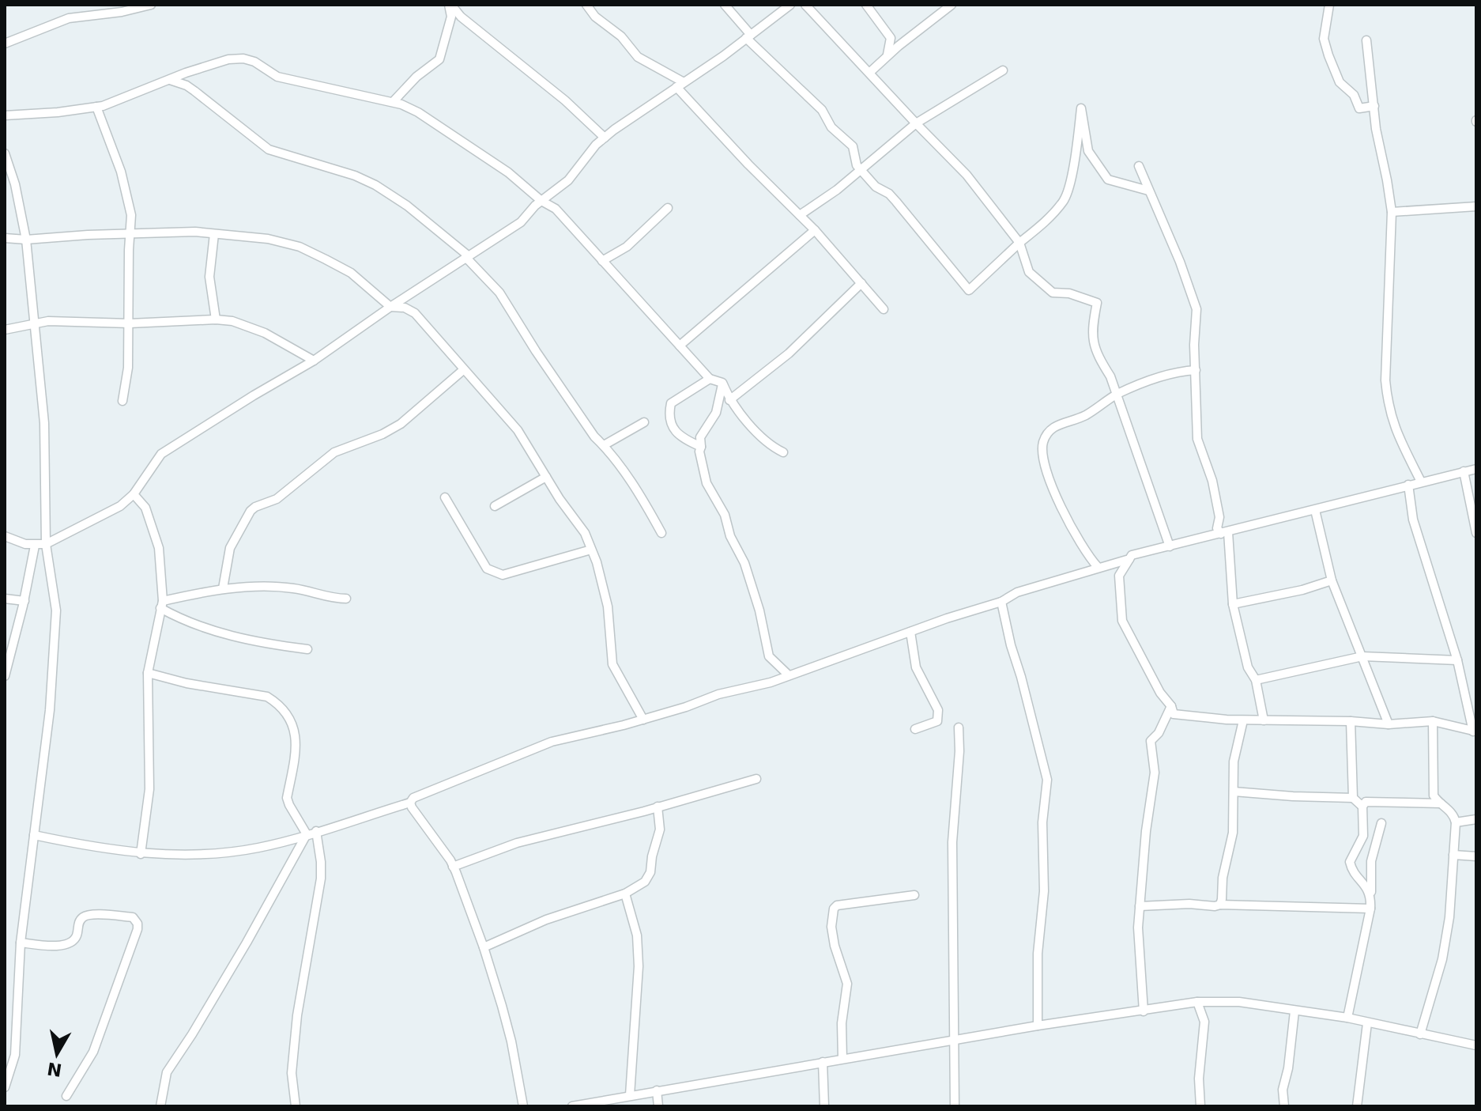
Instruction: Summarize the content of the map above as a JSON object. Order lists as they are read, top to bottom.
{
  "north": "bottom"
}
